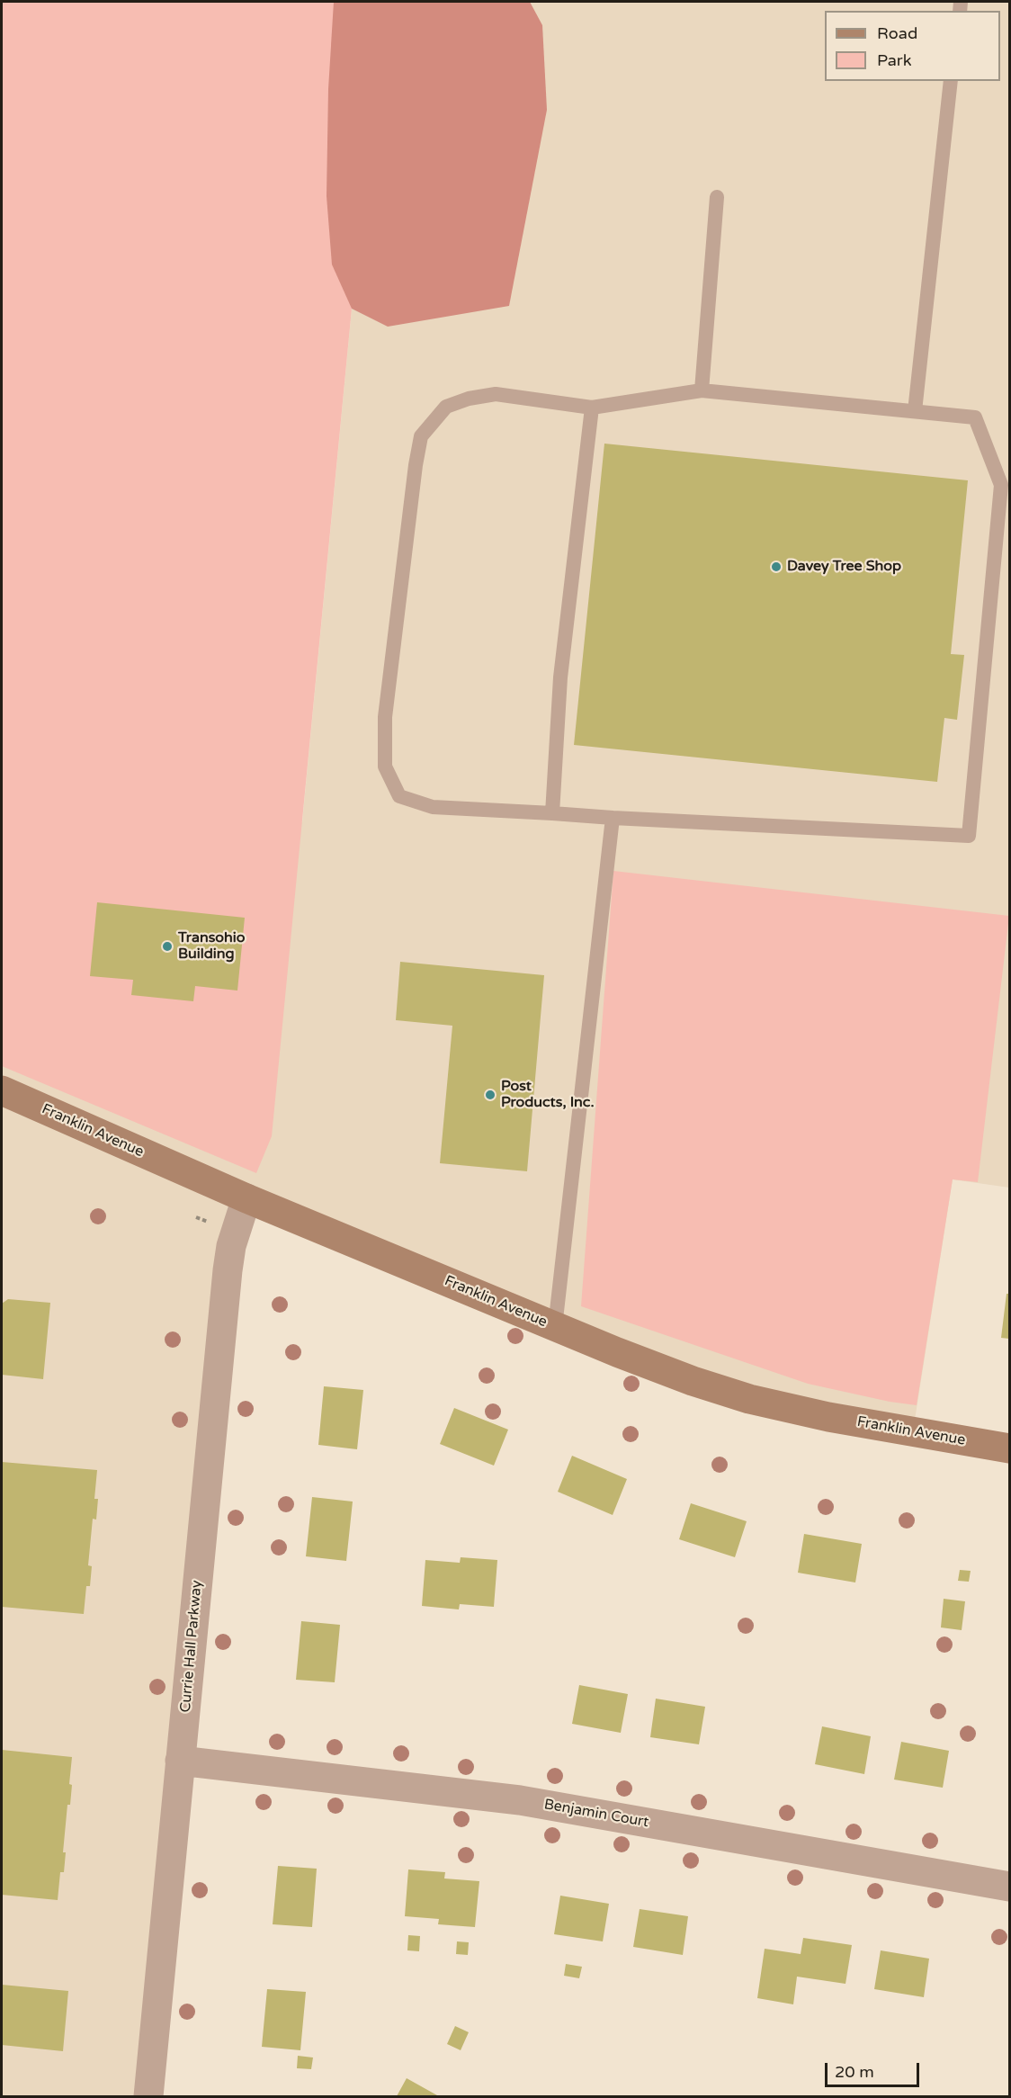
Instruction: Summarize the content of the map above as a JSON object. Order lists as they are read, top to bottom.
{
  "streets": {
    "street": ["Franklin Avenue", "Currie Hall Parkway", "Benjamin Court"]
  },
  "crossings": [
    ["Franklin Avenue", "Currie Hall Parkway"],
    ["Currie Hall Parkway", "Benjamin Court"]
  ],
  "places": ["Davey Tree Shop", "Transohio Building", "Post Products, Inc."],
  "legend": ["Road", "Park"],
  "scale_bar": "20 m"
}
